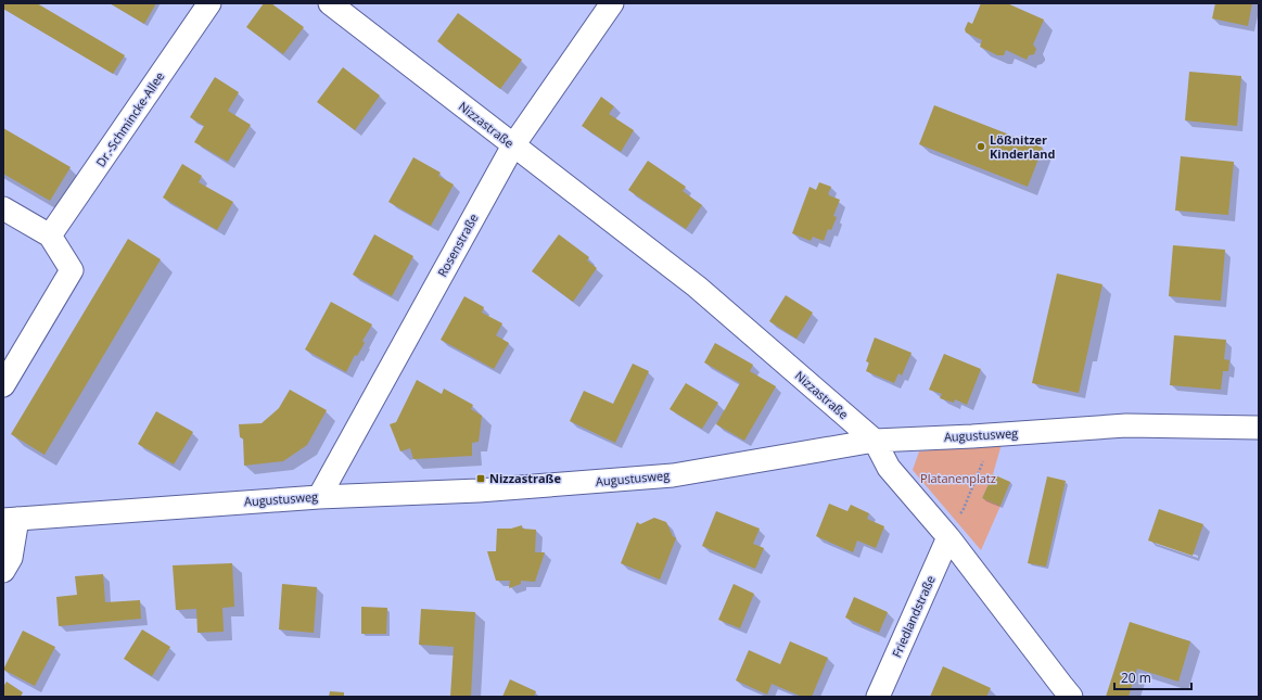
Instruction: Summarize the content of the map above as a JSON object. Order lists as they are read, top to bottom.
{
  "streets": {
    "street": [
      "Dr.-Schmincke-Allee",
      "Nizzastraße",
      "Rosenstraße",
      "Augustusweg",
      "Friedlandstraße"
    ]
  },
  "crossings": [
    ["Nizzastraße", "Rosenstraße"],
    ["Nizzastraße", "Augustusweg"],
    ["Nizzastraße", "Friedlandstraße"],
    ["Rosenstraße", "Augustusweg"]
  ],
  "parks": ["Platanenplatz"],
  "places": {
    "other": ["Lößnitzer Kinderland"],
    "transit": ["Nizzastraße"]
  },
  "scale_bar": "20 m"
}
